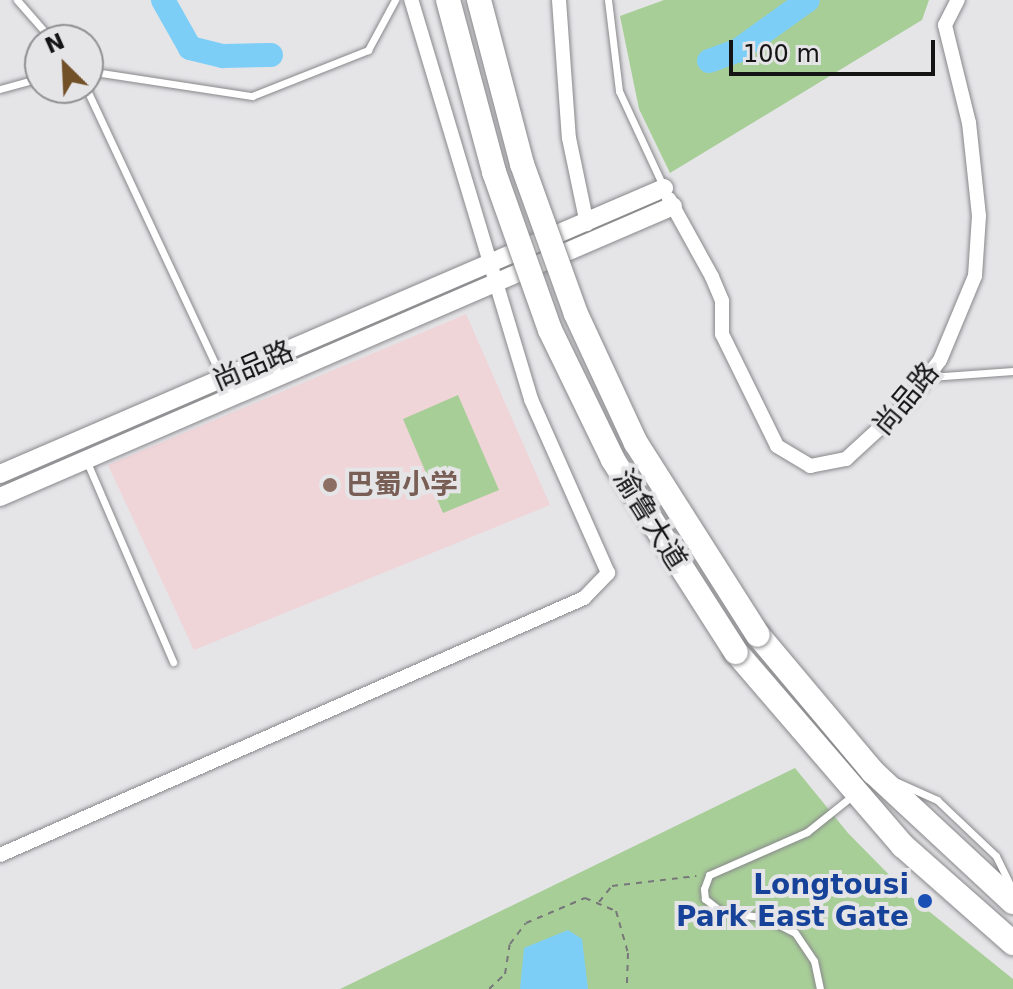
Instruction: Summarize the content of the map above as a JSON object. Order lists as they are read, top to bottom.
{
  "streets": {
    "highway": ["渝鲁大道"],
    "main road": ["尚品路"]
  },
  "places": ["巴蜀小学", "Longtousi Park East Gate"],
  "scale_bar": "100 m",
  "north": "top left"
}
